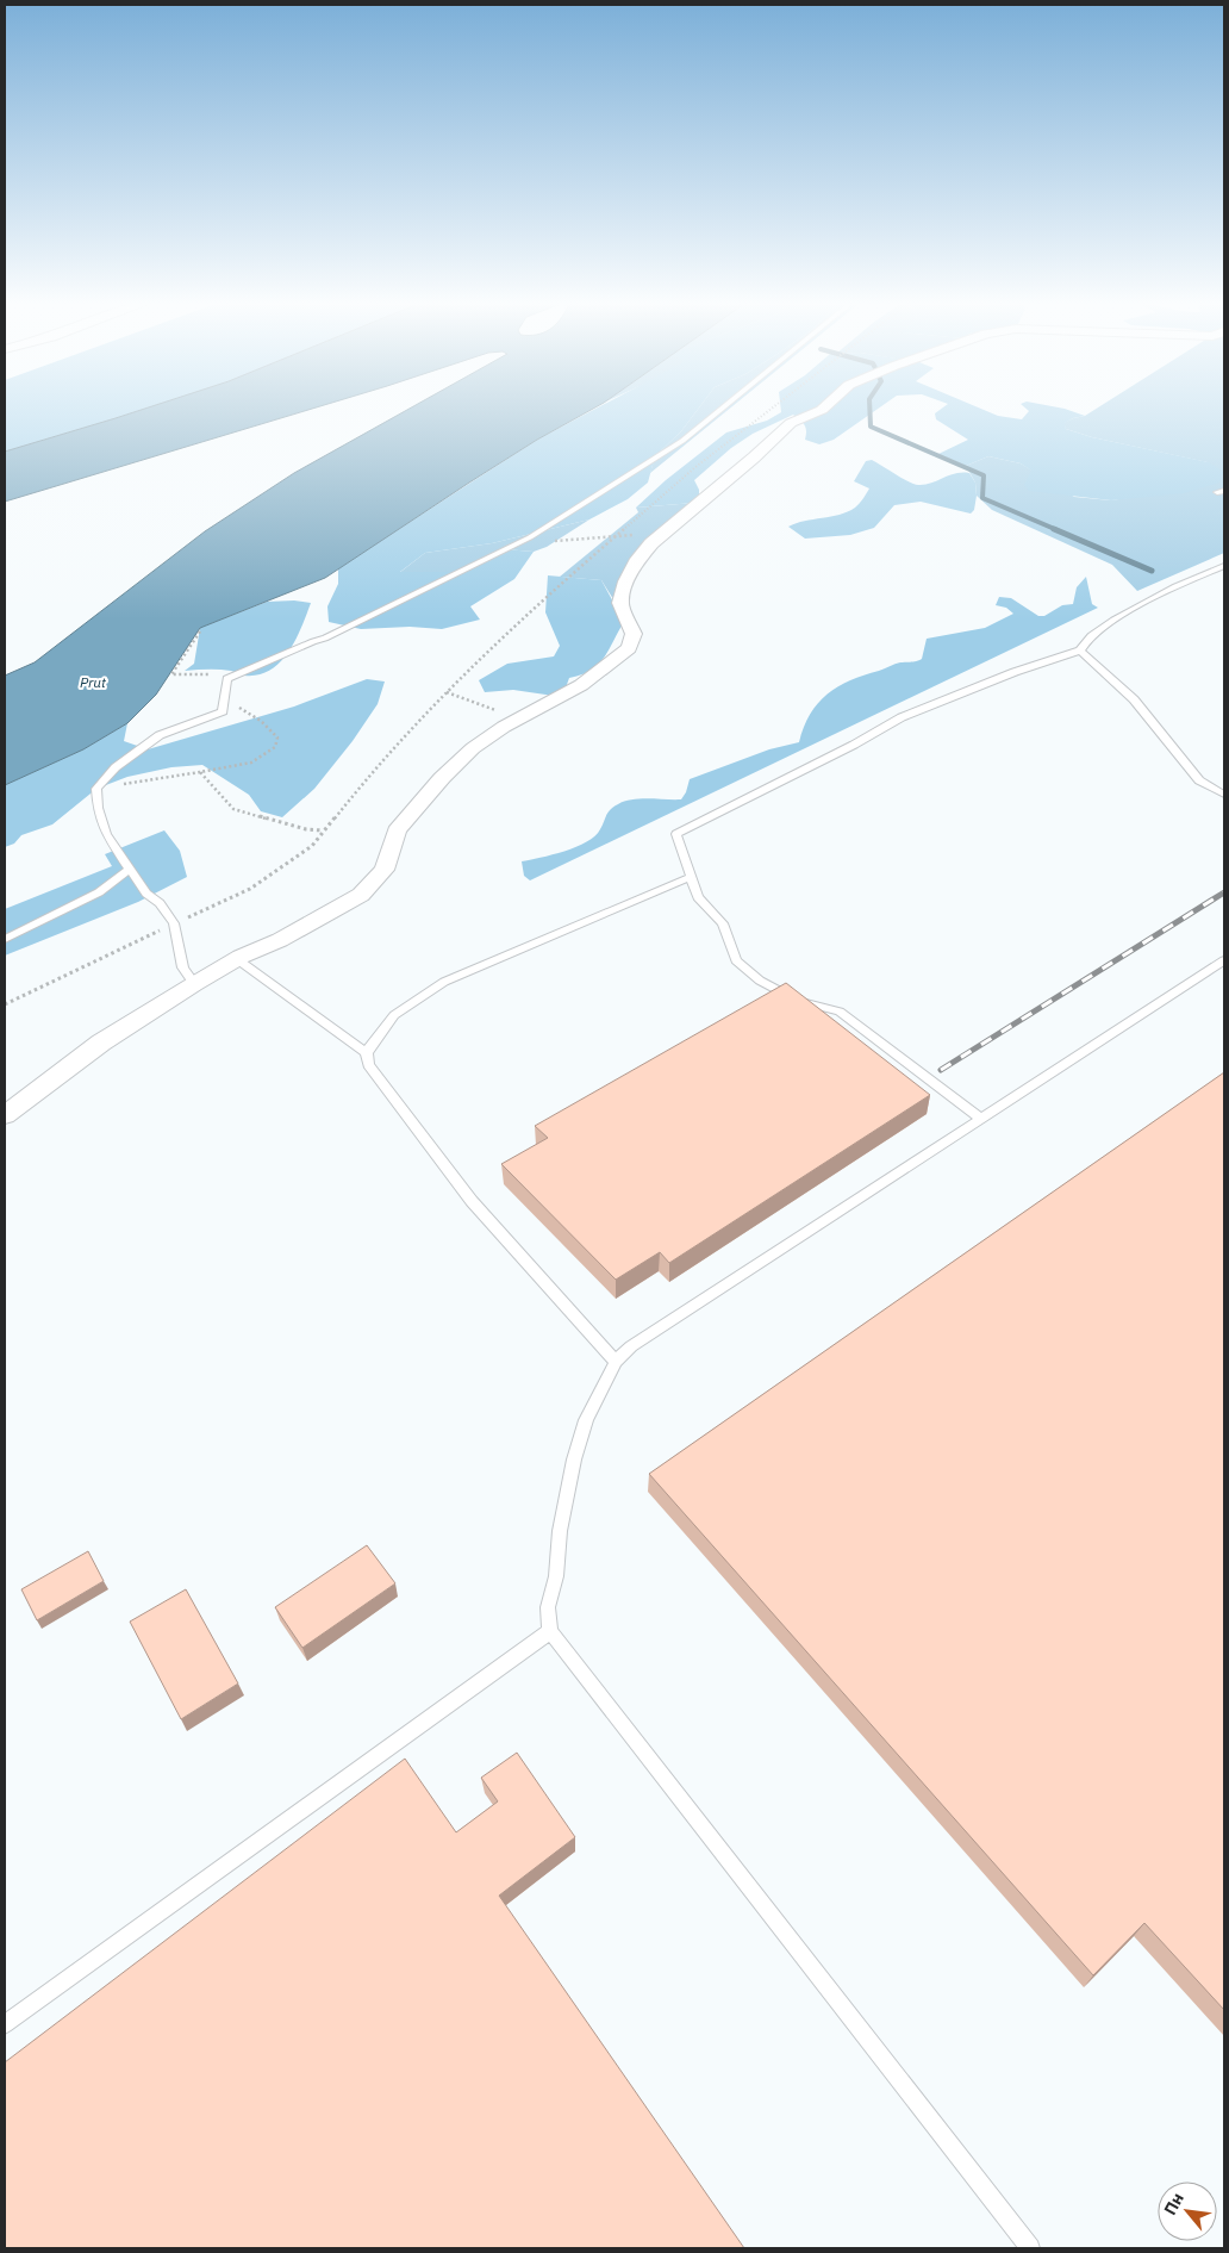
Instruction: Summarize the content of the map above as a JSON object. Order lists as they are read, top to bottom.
{
  "water": ["Prut"],
  "north": "top left"
}
